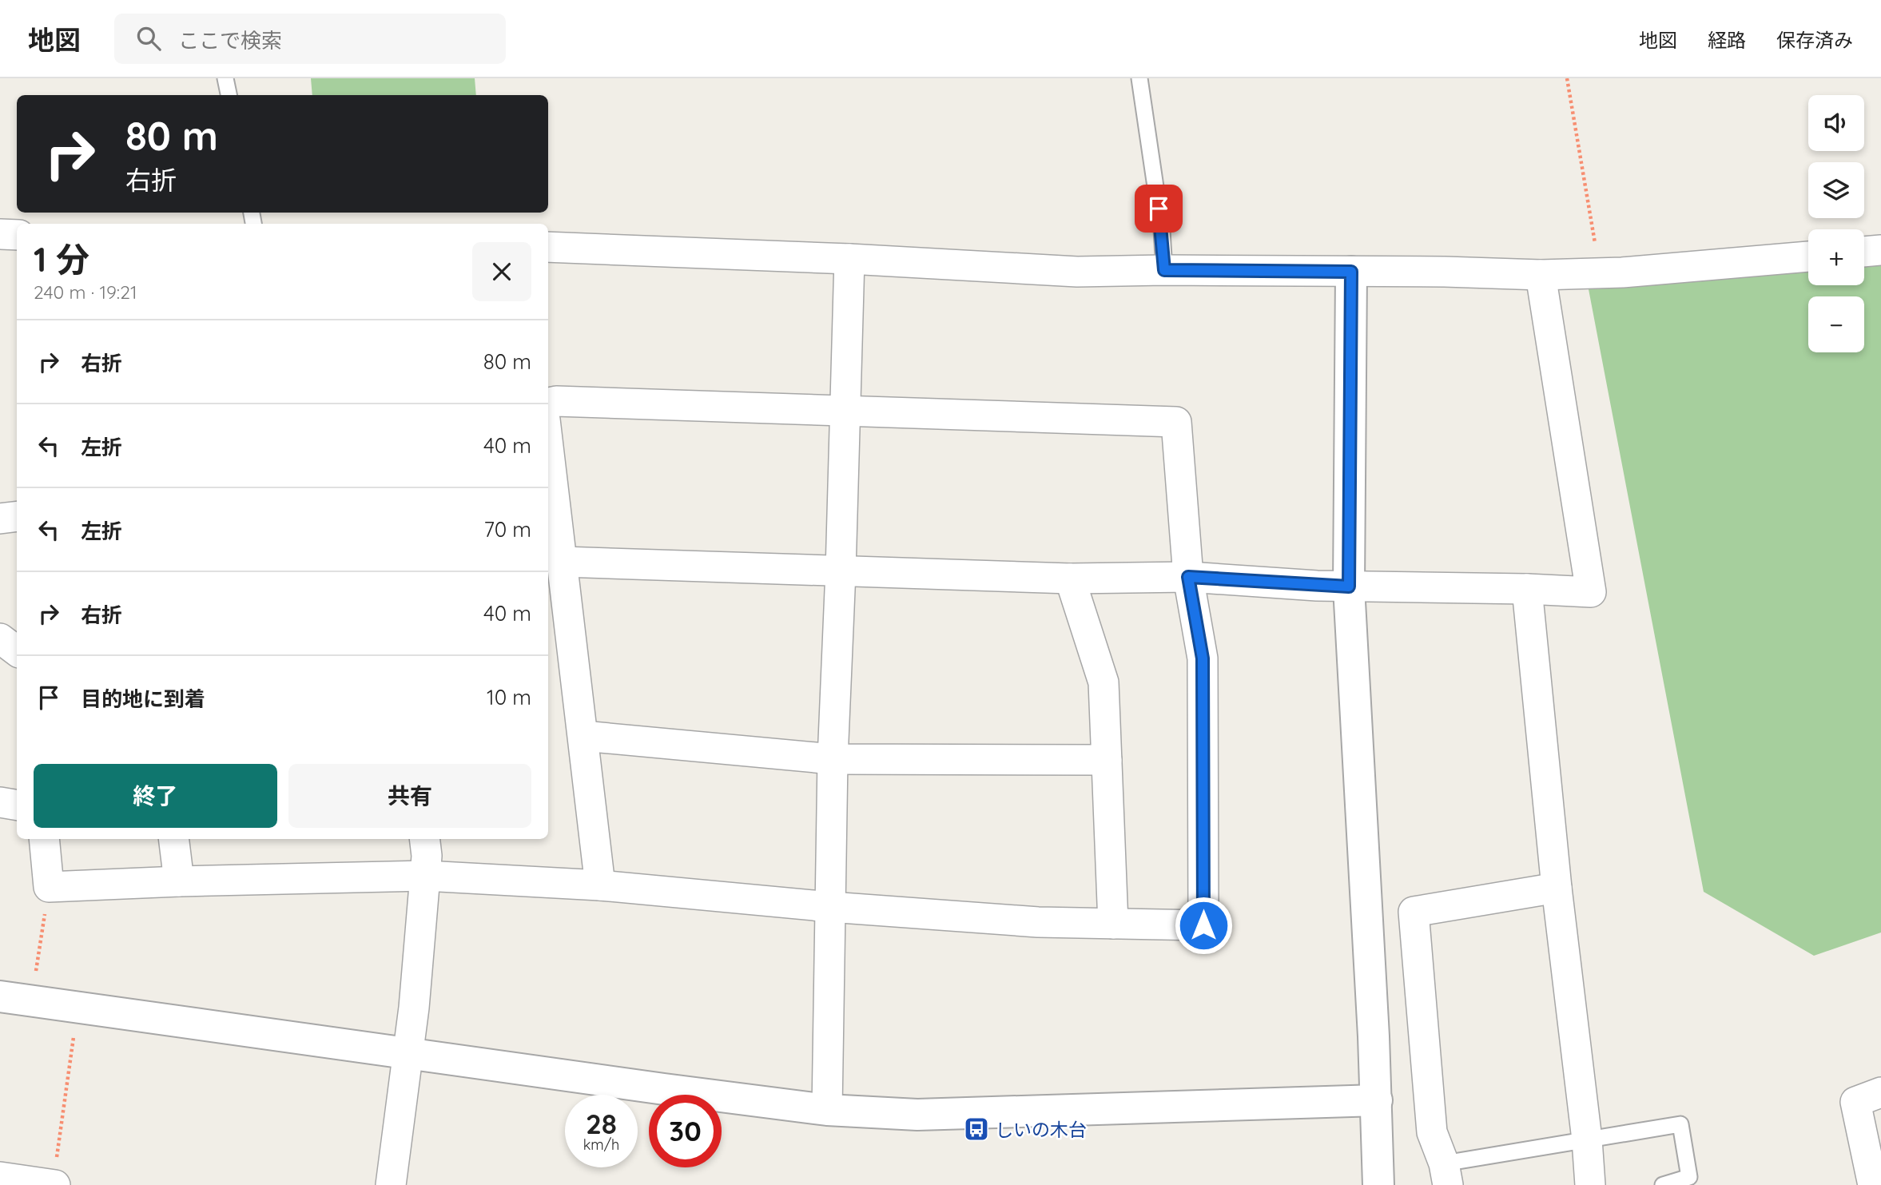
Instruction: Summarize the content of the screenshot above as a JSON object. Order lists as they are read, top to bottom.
{
  "places": {
    "bus stop": ["しいの木台"]
  },
  "page": {
    "header": "地図",
    "search": "ここで検索",
    "nav": ["地図", "経路", "保存済み"],
    "map_buttons": ["+", "−"],
    "turn": ["80 m", "右折"],
    "heading": ["1 分", "240 m · 19:21"],
    "list": [
      {
        "name": "右折",
        "value": "80 m"
      },
      {
        "name": "左折",
        "value": "40 m"
      },
      {
        "name": "左折",
        "value": "70 m"
      },
      {
        "name": "右折",
        "value": "40 m"
      },
      {
        "name": "目的地に到着",
        "value": "10 m"
      }
    ],
    "buttons": ["終了", "共有"],
    "speed": "28 km/h",
    "limit": "30"
  }
}
